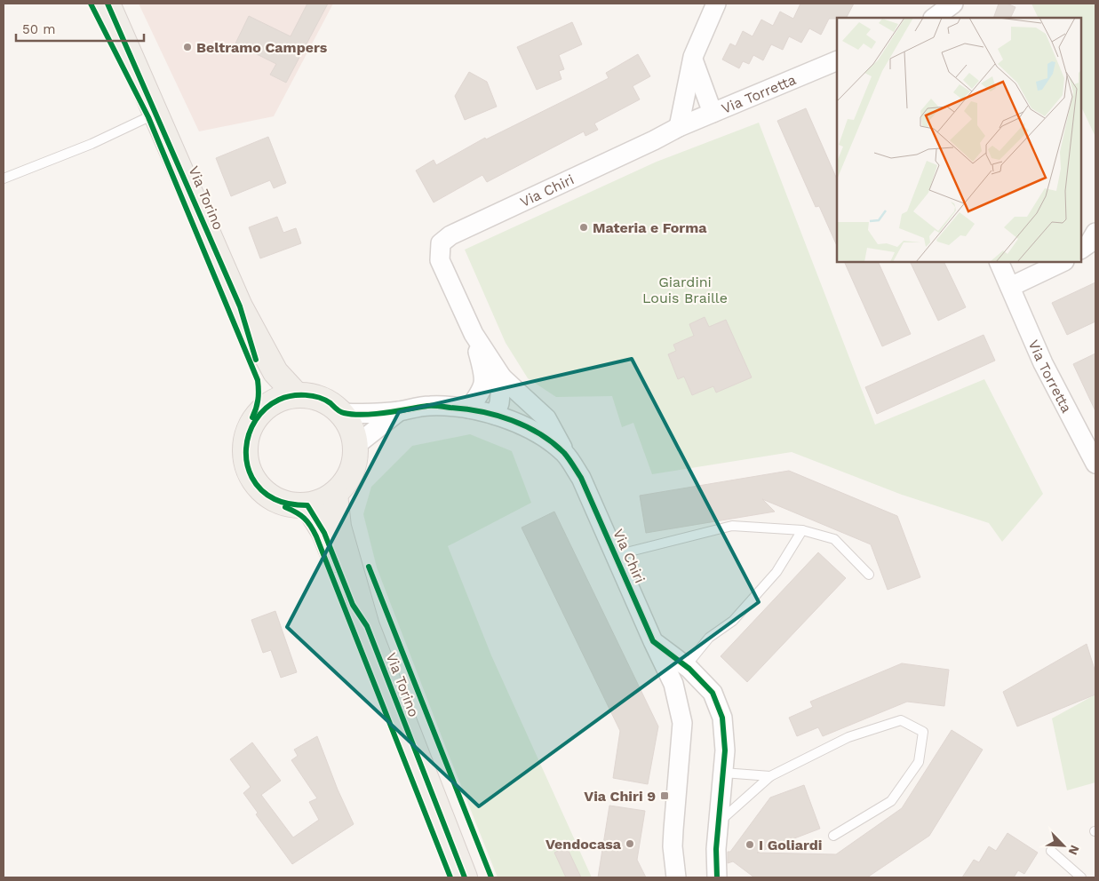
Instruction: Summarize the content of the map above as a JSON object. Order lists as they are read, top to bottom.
{
  "streets": {
    "main road": ["Via Torino"],
    "street": ["Via Torretta", "Via Chiri"]
  },
  "crossings": [
    ["Via Torretta", "Via Chiri"],
    ["Via Chiri", "Via Torino"]
  ],
  "parks": ["Giardini Louis Braille"],
  "places": {
    "other": [
      "Beltramo Campers",
      "Materia e Forma",
      "Vendocasa",
      "I Goliardi"
    ],
    "transit": ["Via Chiri 9"]
  },
  "scale_bar": "50 m",
  "north": "bottom right"
}
